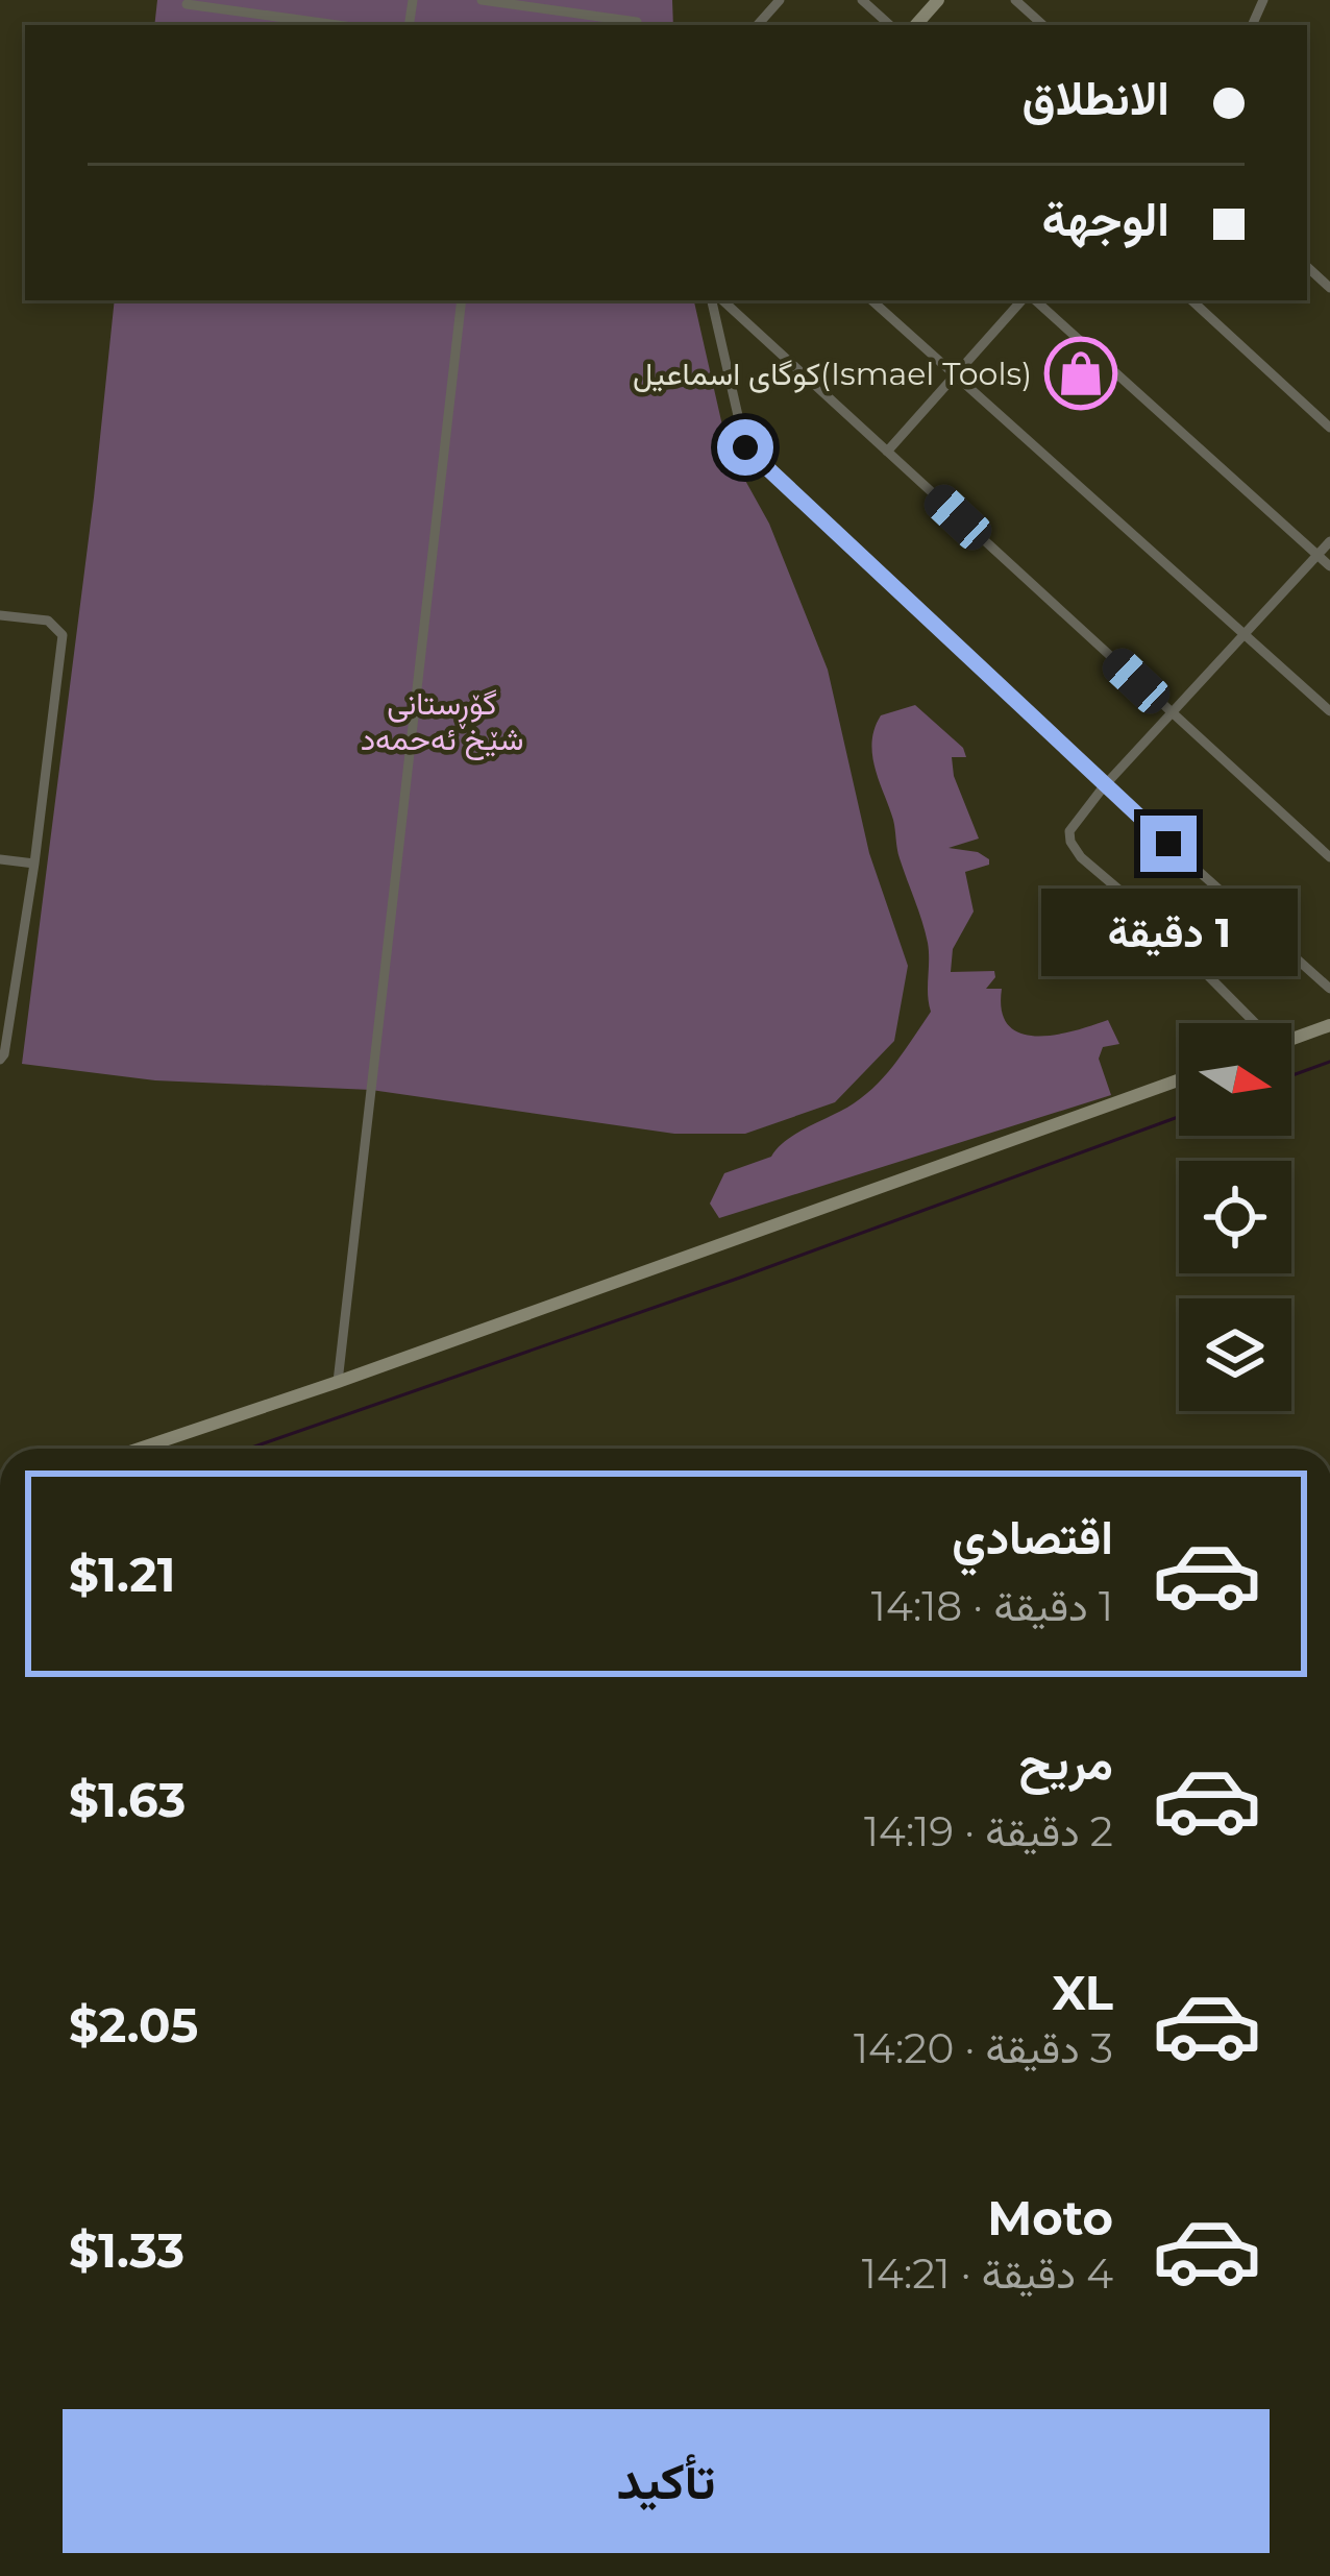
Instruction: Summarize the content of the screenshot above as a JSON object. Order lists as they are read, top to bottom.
{
  "parks": ["گۆڕستانی شێخ ئەحمەد"],
  "places": {
    "shop": ["كوگای اسماعیل(Ismael Tools)"]
  },
  "north": "right",
  "page": {
    "banner": ["الانطلاق", "الوجهة"],
    "bubble": "1 دقيقة",
    "list": [
      {
        "name": "اقتصادي",
        "note": "1 دقيقة · 14:18",
        "value": "$1.21"
      },
      {
        "name": "مريح",
        "note": "2 دقيقة · 14:19",
        "value": "$1.63"
      },
      {
        "name": "XL",
        "note": "3 دقيقة · 14:20",
        "value": "$2.05"
      },
      {
        "name": "Moto",
        "note": "4 دقيقة · 14:21",
        "value": "$1.33"
      }
    ],
    "buttons": "تأكيد"
  }
}
